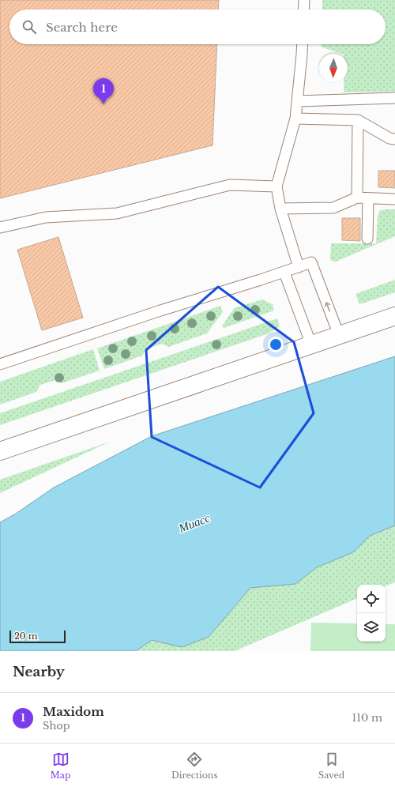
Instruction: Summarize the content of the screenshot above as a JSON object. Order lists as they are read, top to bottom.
{
  "water": ["Миасс"],
  "scale_bar": "20 m",
  "north": "bottom",
  "page": {
    "search": "Search here",
    "pins": "1",
    "scale": "20 m",
    "heading": "Nearby",
    "list": [
      {
        "mark": "1",
        "name": "Maxidom",
        "note": "Shop",
        "value": "110 m"
      }
    ],
    "nav": ["Map", "Directions", "Saved"]
  }
}
